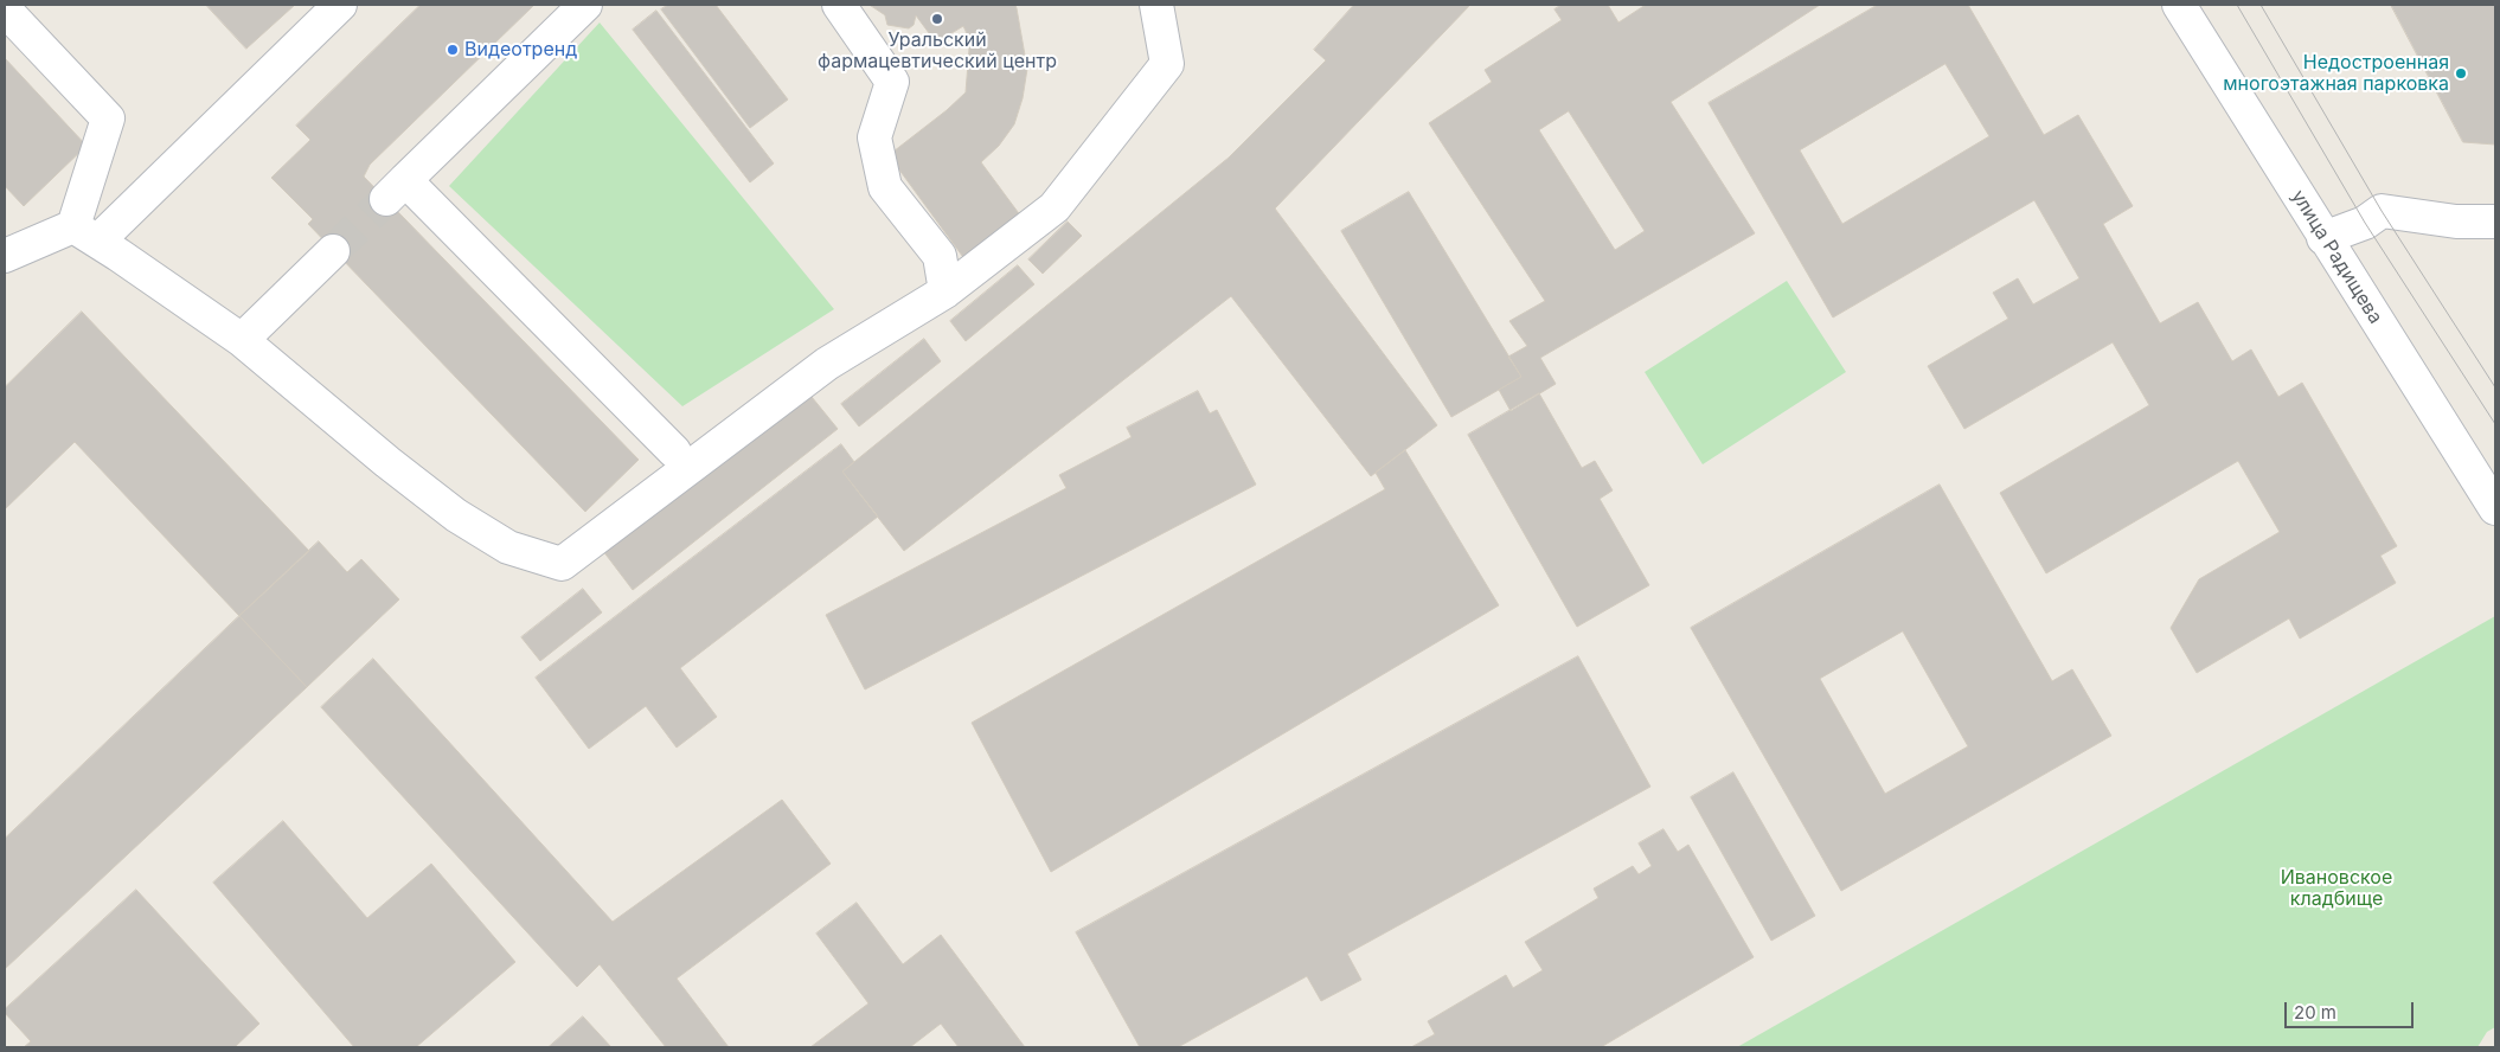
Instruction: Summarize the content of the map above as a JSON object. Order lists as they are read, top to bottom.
{
  "streets": {
    "street": ["улица Радищева"]
  },
  "parks": ["Ивановское кладбище"],
  "places": ["Уральский фармацевтический центр", "Видеотренд", "Недостроенная многоэтажная парковка"],
  "scale_bar": "20 m"
}
